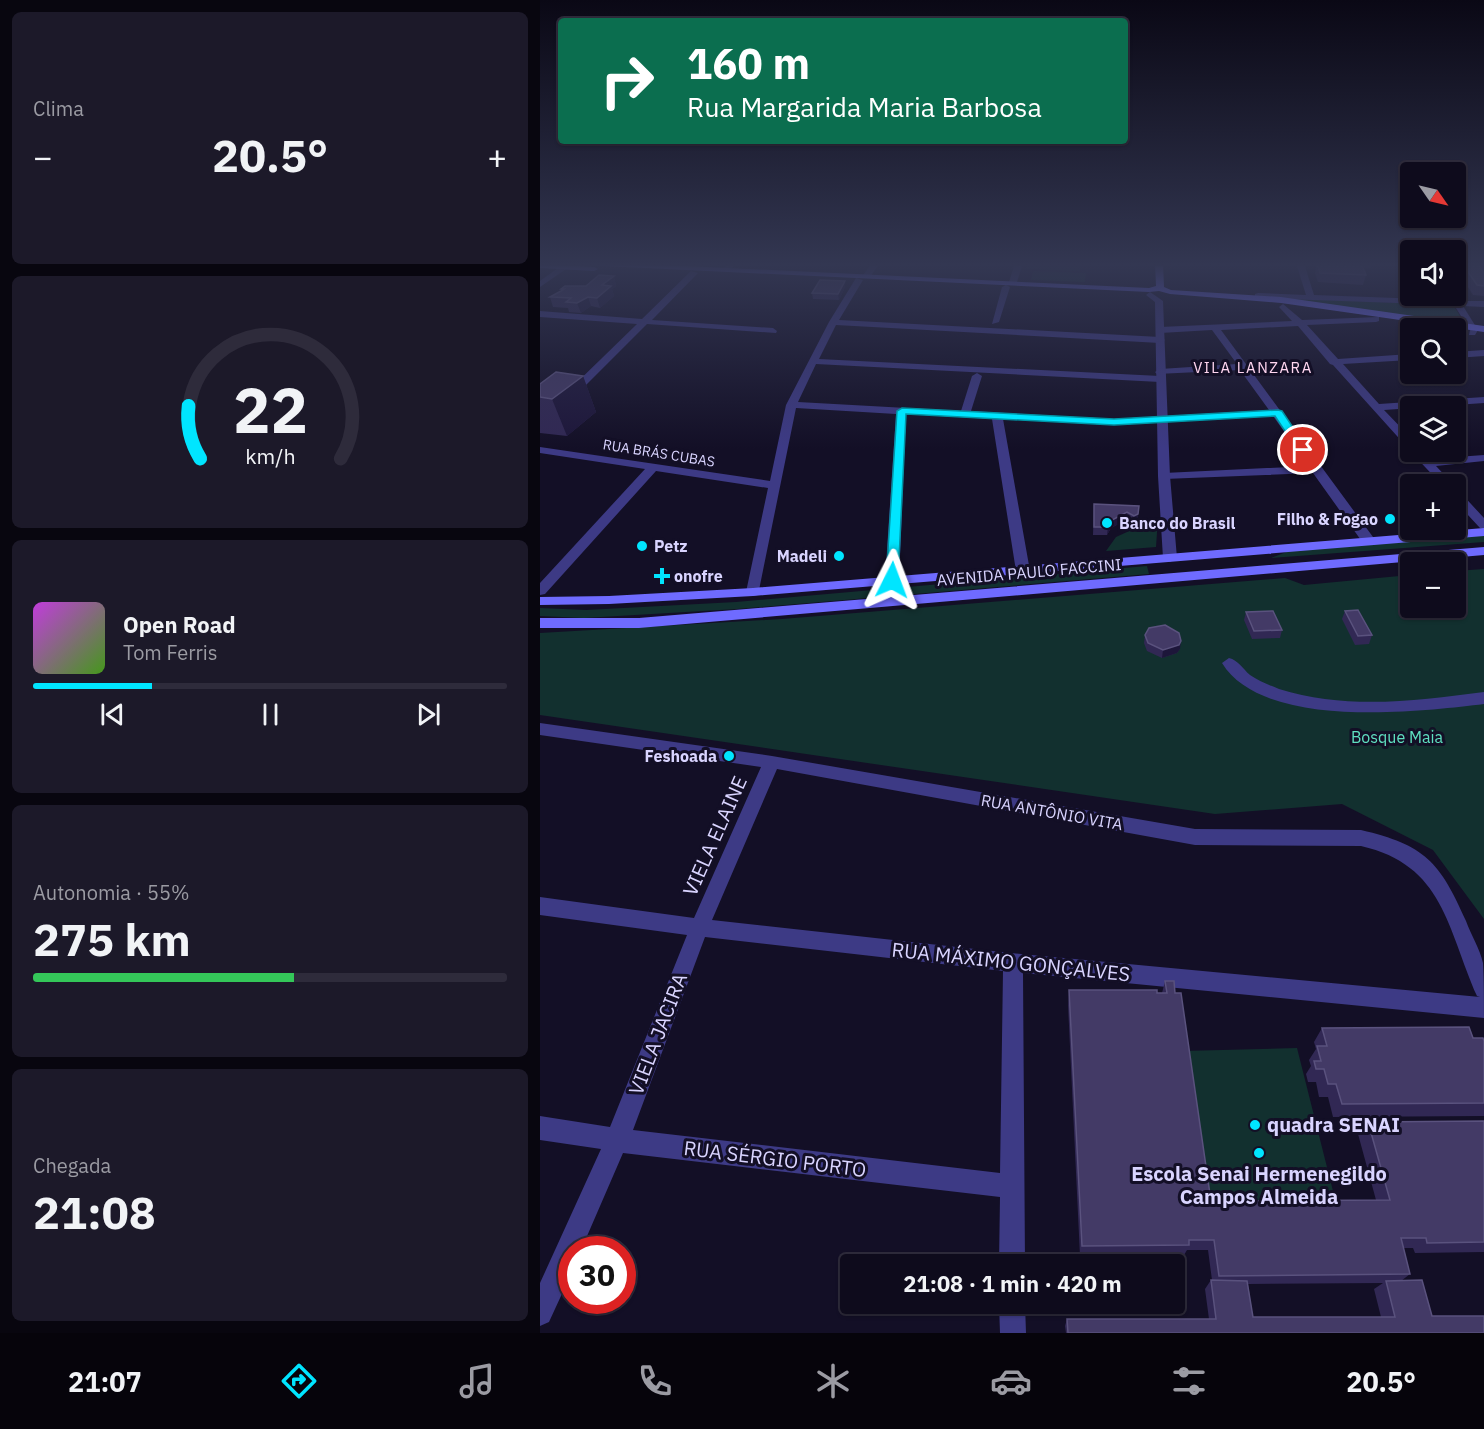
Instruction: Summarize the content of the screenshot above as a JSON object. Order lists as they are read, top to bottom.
{
  "streets": {
    "main road": ["AVENIDA PAULO FACCINI"],
    "street": [
      "RUA BRÁS CUBAS",
      "RUA ANTÔNIO VITA",
      "VIELA ELAINE",
      "RUA MÁXIMO GONÇALVES",
      "VIELA JACIRA",
      "RUA SÉRGIO PORTO"
    ]
  },
  "crossings": [
    ["RUA ANTÔNIO VITA", "VIELA ELAINE"],
    ["VIELA ELAINE", "RUA MÁXIMO GONÇALVES"],
    ["VIELA ELAINE", "VIELA JACIRA"],
    ["RUA MÁXIMO GONÇALVES", "VIELA JACIRA"],
    ["VIELA JACIRA", "RUA SÉRGIO PORTO"]
  ],
  "districts": ["VILA LANZARA"],
  "parks": ["Bosque Maia"],
  "places": {
    "other": [
      "Filho & Fogao",
      "Banco do Brasil",
      "Petz",
      "Madeli",
      "Feshoada",
      "quadra SENAI",
      "Escola Senai Hermenegildo Campos Almeida"
    ],
    "health": ["onofre"]
  },
  "north": "bottom right",
  "page": {
    "tile": [
      "Clima",
      ["Autonomia · 55%", "275 km"],
      ["Chegada", "21:08"]
    ],
    "turn": ["160 m", "Rua Margarida Maria Barbosa"],
    "heat": ["−", "20.5°", "+"],
    "map_buttons": ["+", "−"],
    "song": ["Open Road", "Tom Ferris"],
    "limit": "30",
    "trip": "21:08 · 1 min · 420 m",
    "tabs": ["21:07", "20.5°"],
    "gauge": ["22", "km/h"]
  }
}
